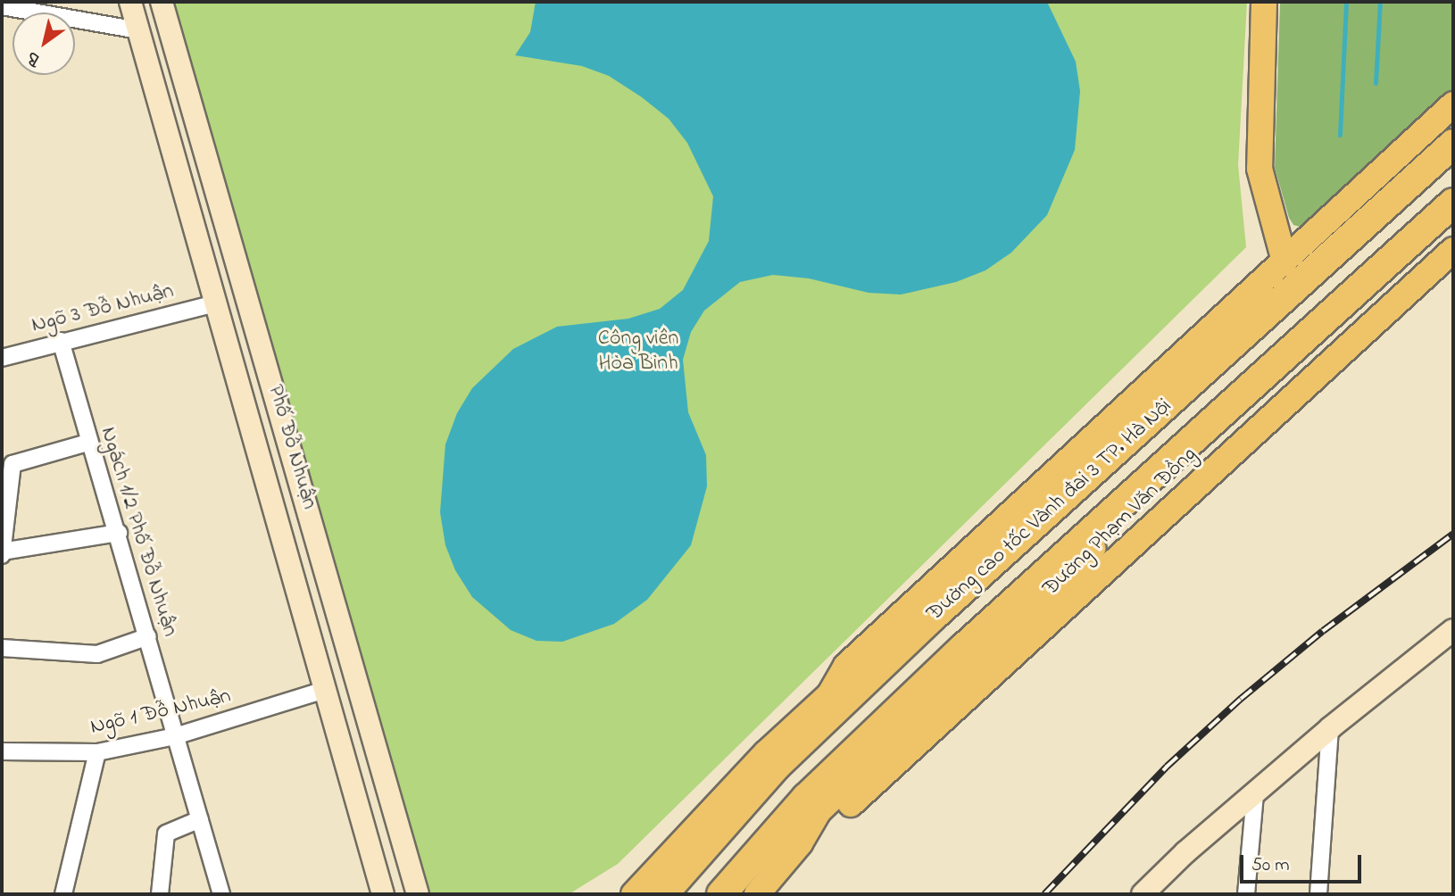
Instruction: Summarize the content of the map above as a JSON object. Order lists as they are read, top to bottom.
{
  "streets": {
    "highway": ["Đường cao tốc Vành đai 3 TP. Hà Nội"],
    "main road": ["Đường Phạm Văn Đồng"],
    "street": [
      "Ngõ 3 Đỗ Nhuận",
      "Phố Đỗ Nhuận",
      "Ngách 1/2 Phố Đỗ Nhuận",
      "Ngõ 1 Đỗ Nhuận"
    ]
  },
  "crossings": [
    ["Ngõ 3 Đỗ Nhuận", "Phố Đỗ Nhuận"],
    ["Ngõ 3 Đỗ Nhuận", "Ngách 1/2 Phố Đỗ Nhuận"],
    ["Phố Đỗ Nhuận", "Ngõ 1 Đỗ Nhuận"],
    ["Ngách 1/2 Phố Đỗ Nhuận", "Ngõ 1 Đỗ Nhuận"]
  ],
  "parks": ["Công viên Hòa Bình"],
  "scale_bar": "50 m",
  "north": "bottom left"
}
